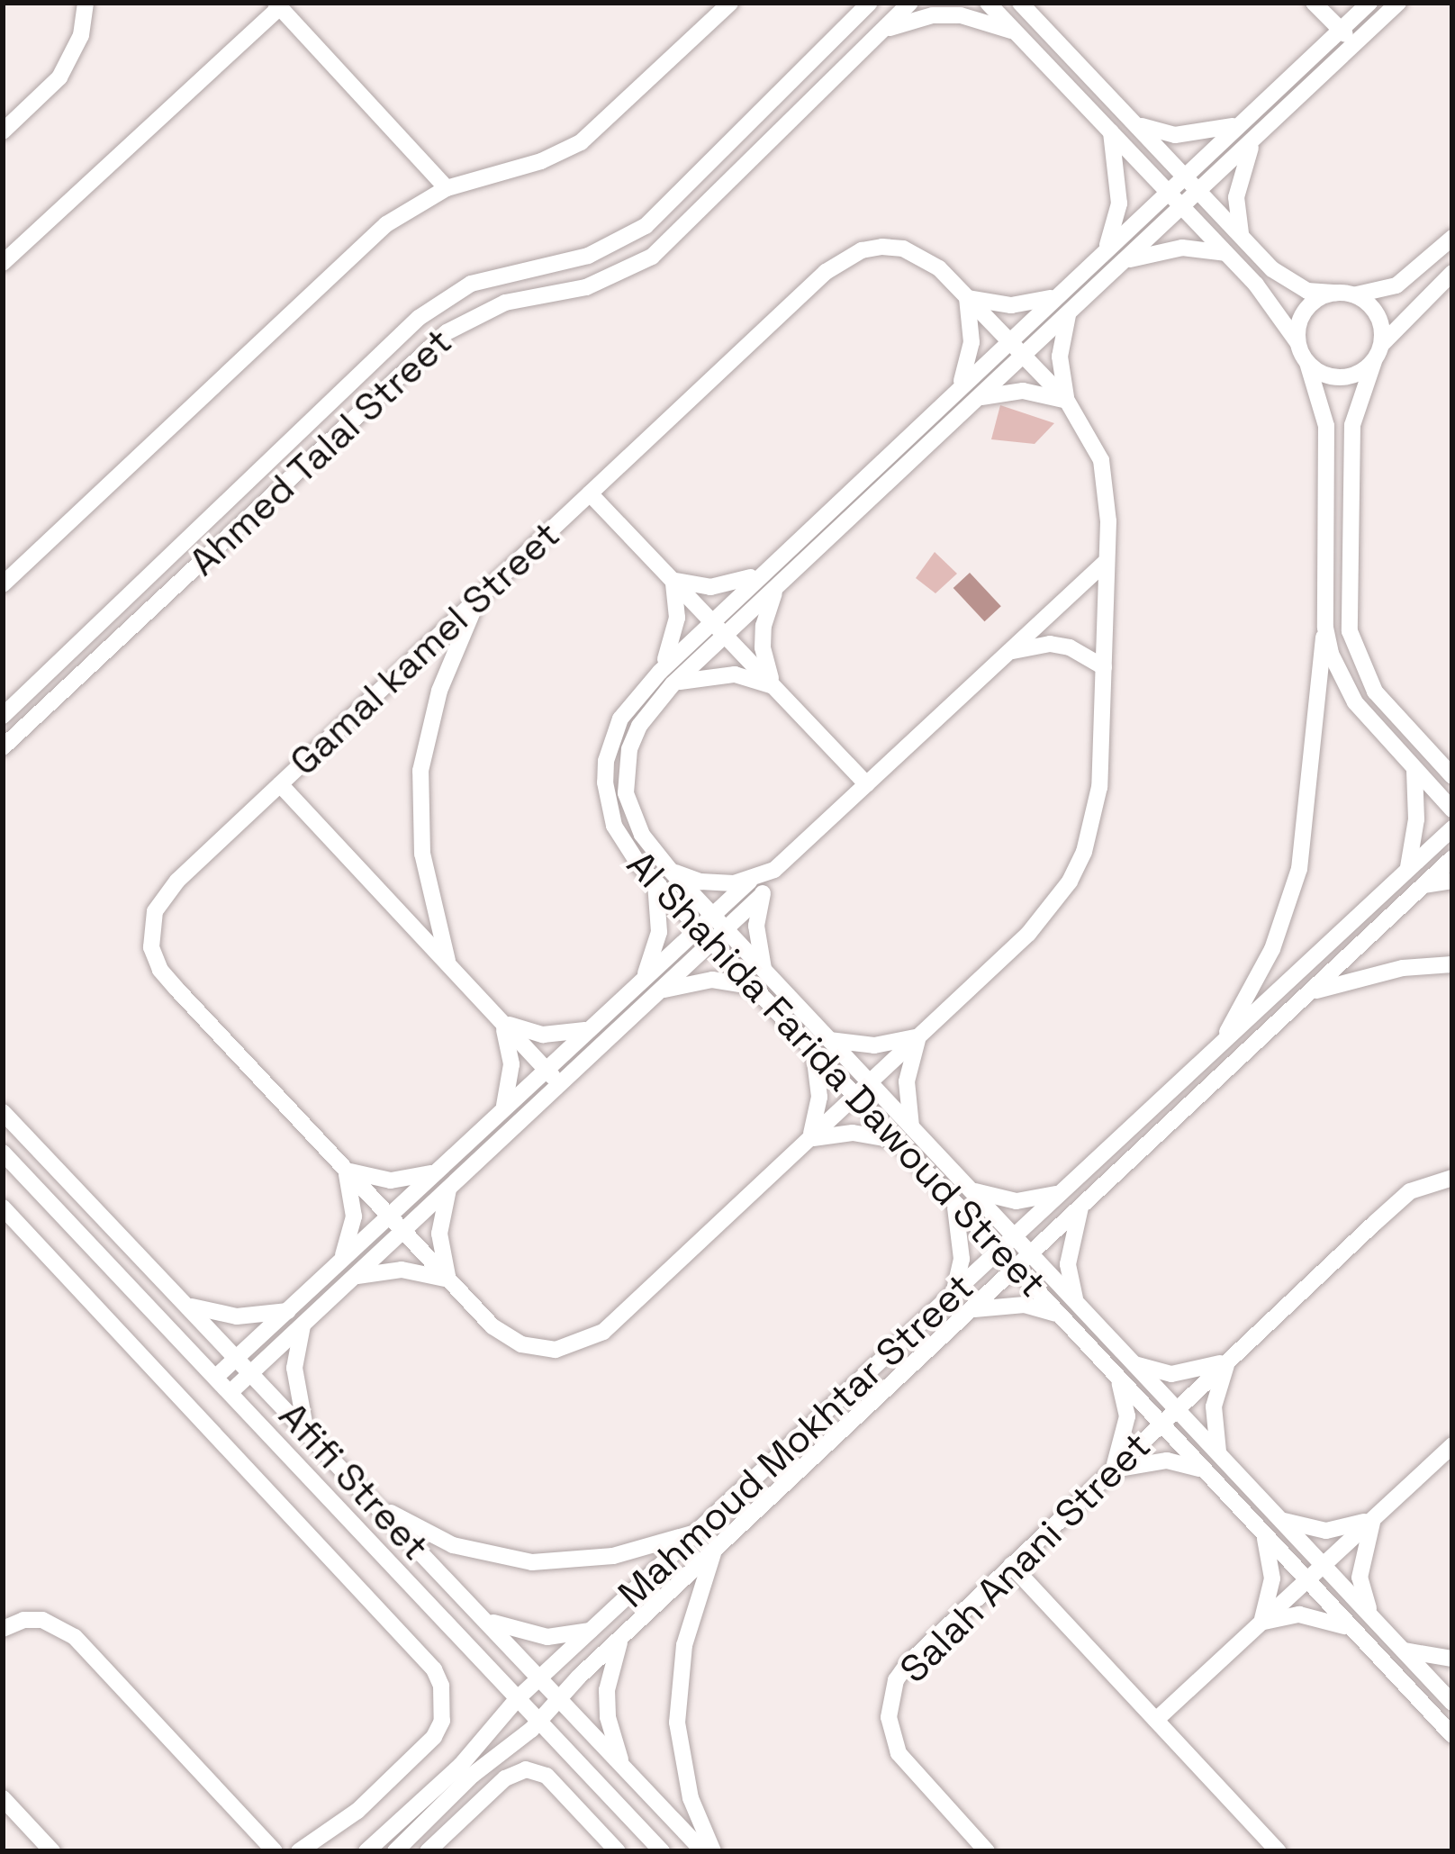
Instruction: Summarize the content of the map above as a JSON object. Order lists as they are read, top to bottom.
{
  "streets": {
    "street": [
      "Ahmed Talal Street",
      "Gamal kamel Street",
      "Al Shahida Farida Dawoud Street",
      "Mahmoud Mokhtar Street",
      "Afifi Street",
      "Salah Anani Street"
    ]
  },
  "crossings": [
    ["Gamal kamel Street", "Al Shahida Farida Dawoud Street"],
    ["Al Shahida Farida Dawoud Street", "Mahmoud Mokhtar Street"],
    ["Al Shahida Farida Dawoud Street", "Salah Anani Street"],
    ["Mahmoud Mokhtar Street", "Afifi Street"]
  ]
}
